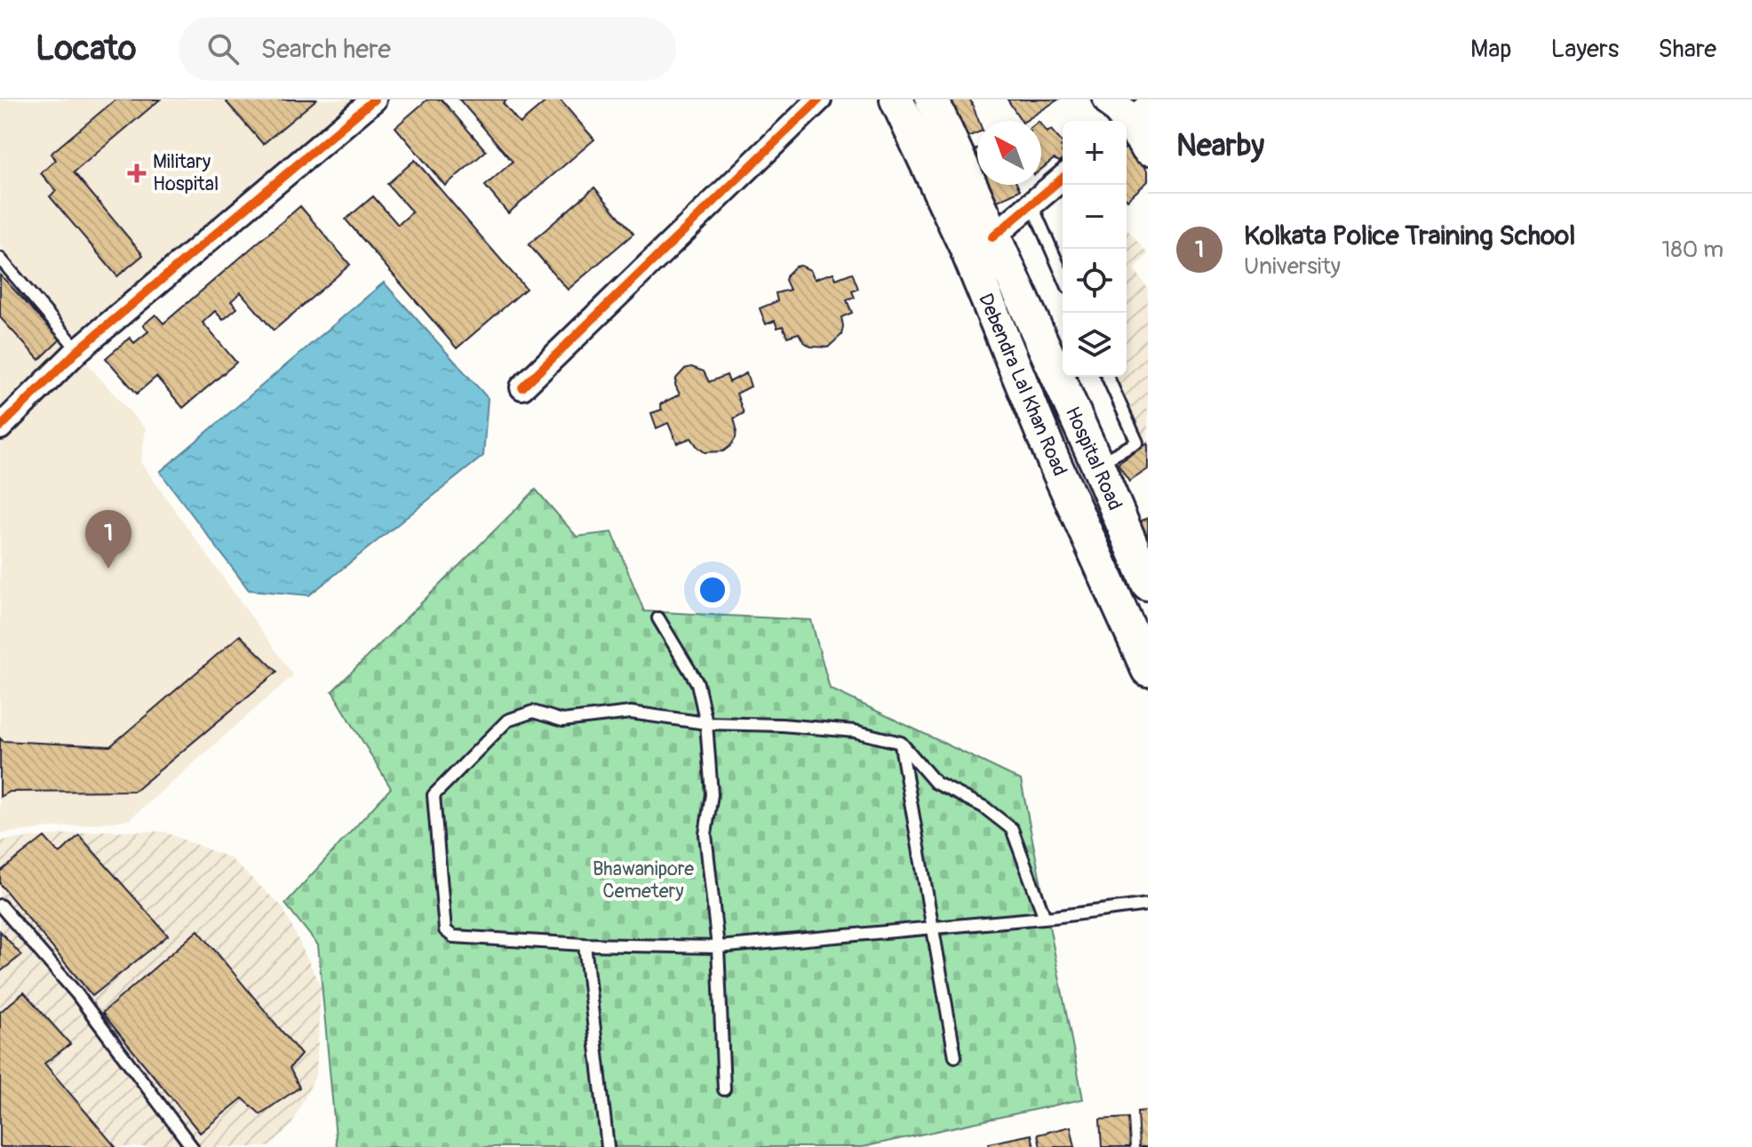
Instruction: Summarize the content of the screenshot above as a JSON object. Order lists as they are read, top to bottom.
{
  "streets": {
    "main road": ["Debendra Lal Khan Road", "Hospital Road"]
  },
  "parks": ["Bhawanipore Cemetery"],
  "places": {
    "health": ["Military Hospital"]
  },
  "north": "top left",
  "page": {
    "header": "Locato",
    "search": "Search here",
    "nav": ["Map", "Layers", "Share"],
    "heading": "Nearby",
    "map_buttons": ["+", "−"],
    "list": [
      {
        "mark": "1",
        "name": "Kolkata Police Training School",
        "note": "University",
        "value": "180 m"
      }
    ],
    "pins": "1"
  }
}
